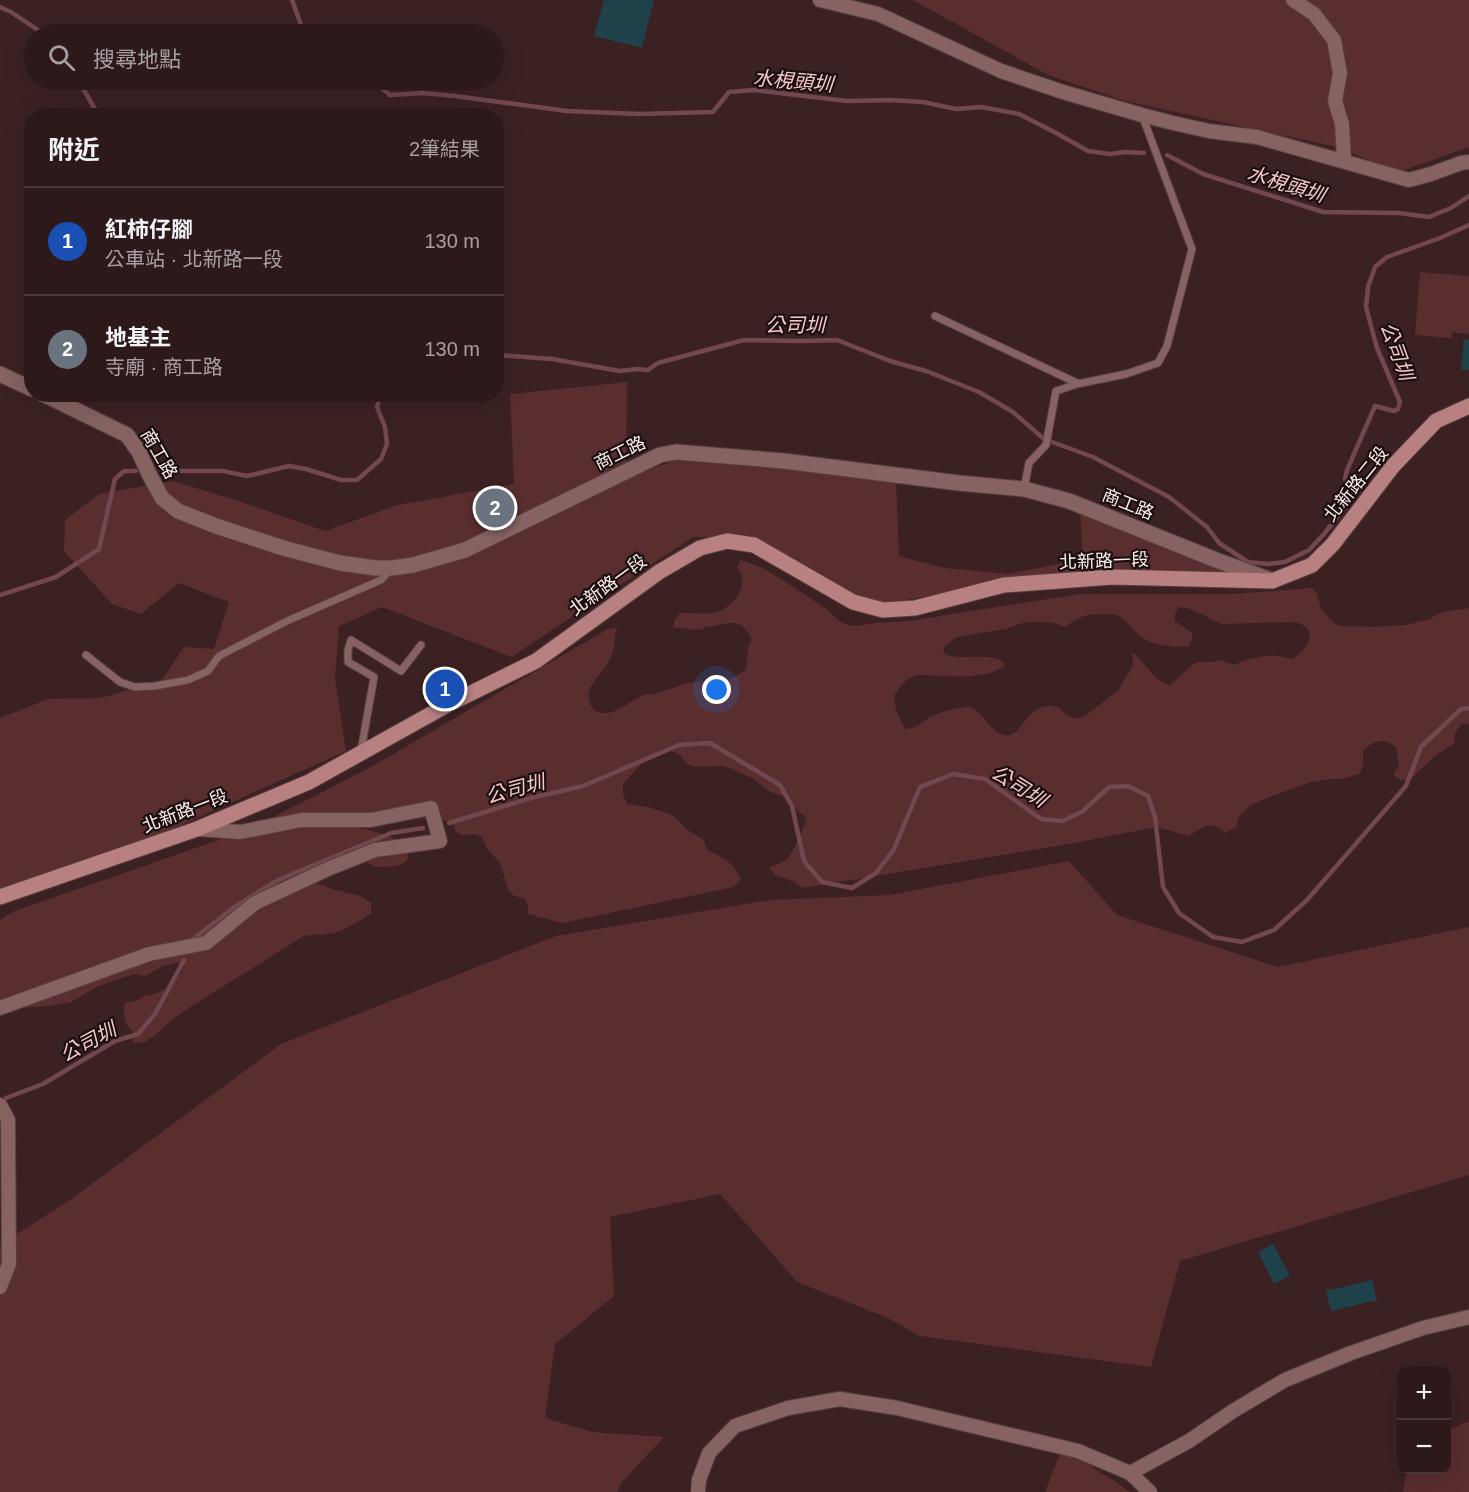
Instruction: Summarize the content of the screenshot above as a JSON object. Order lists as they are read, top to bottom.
{
  "streets": {
    "main road": ["北新路二段", "北新路一段"],
    "street": ["商工路"]
  },
  "crossings": [
    ["商工路", "北新路二段"],
    ["商工路", "北新路一段"],
    ["北新路二段", "北新路一段"]
  ],
  "water": ["水梘頭圳", "公司圳"],
  "page": {
    "search": "搜尋地點",
    "heading": ["附近", "2筆結果"],
    "list": [
      {
        "mark": "1",
        "name": "紅柿仔腳",
        "note": "公車站 · 北新路一段",
        "value": "130 m"
      },
      {
        "mark": "2",
        "name": "地基主",
        "note": "寺廟 · 商工路",
        "value": "130 m"
      }
    ],
    "pins": ["2", "1"],
    "map_buttons": ["+", "−"]
  }
}
